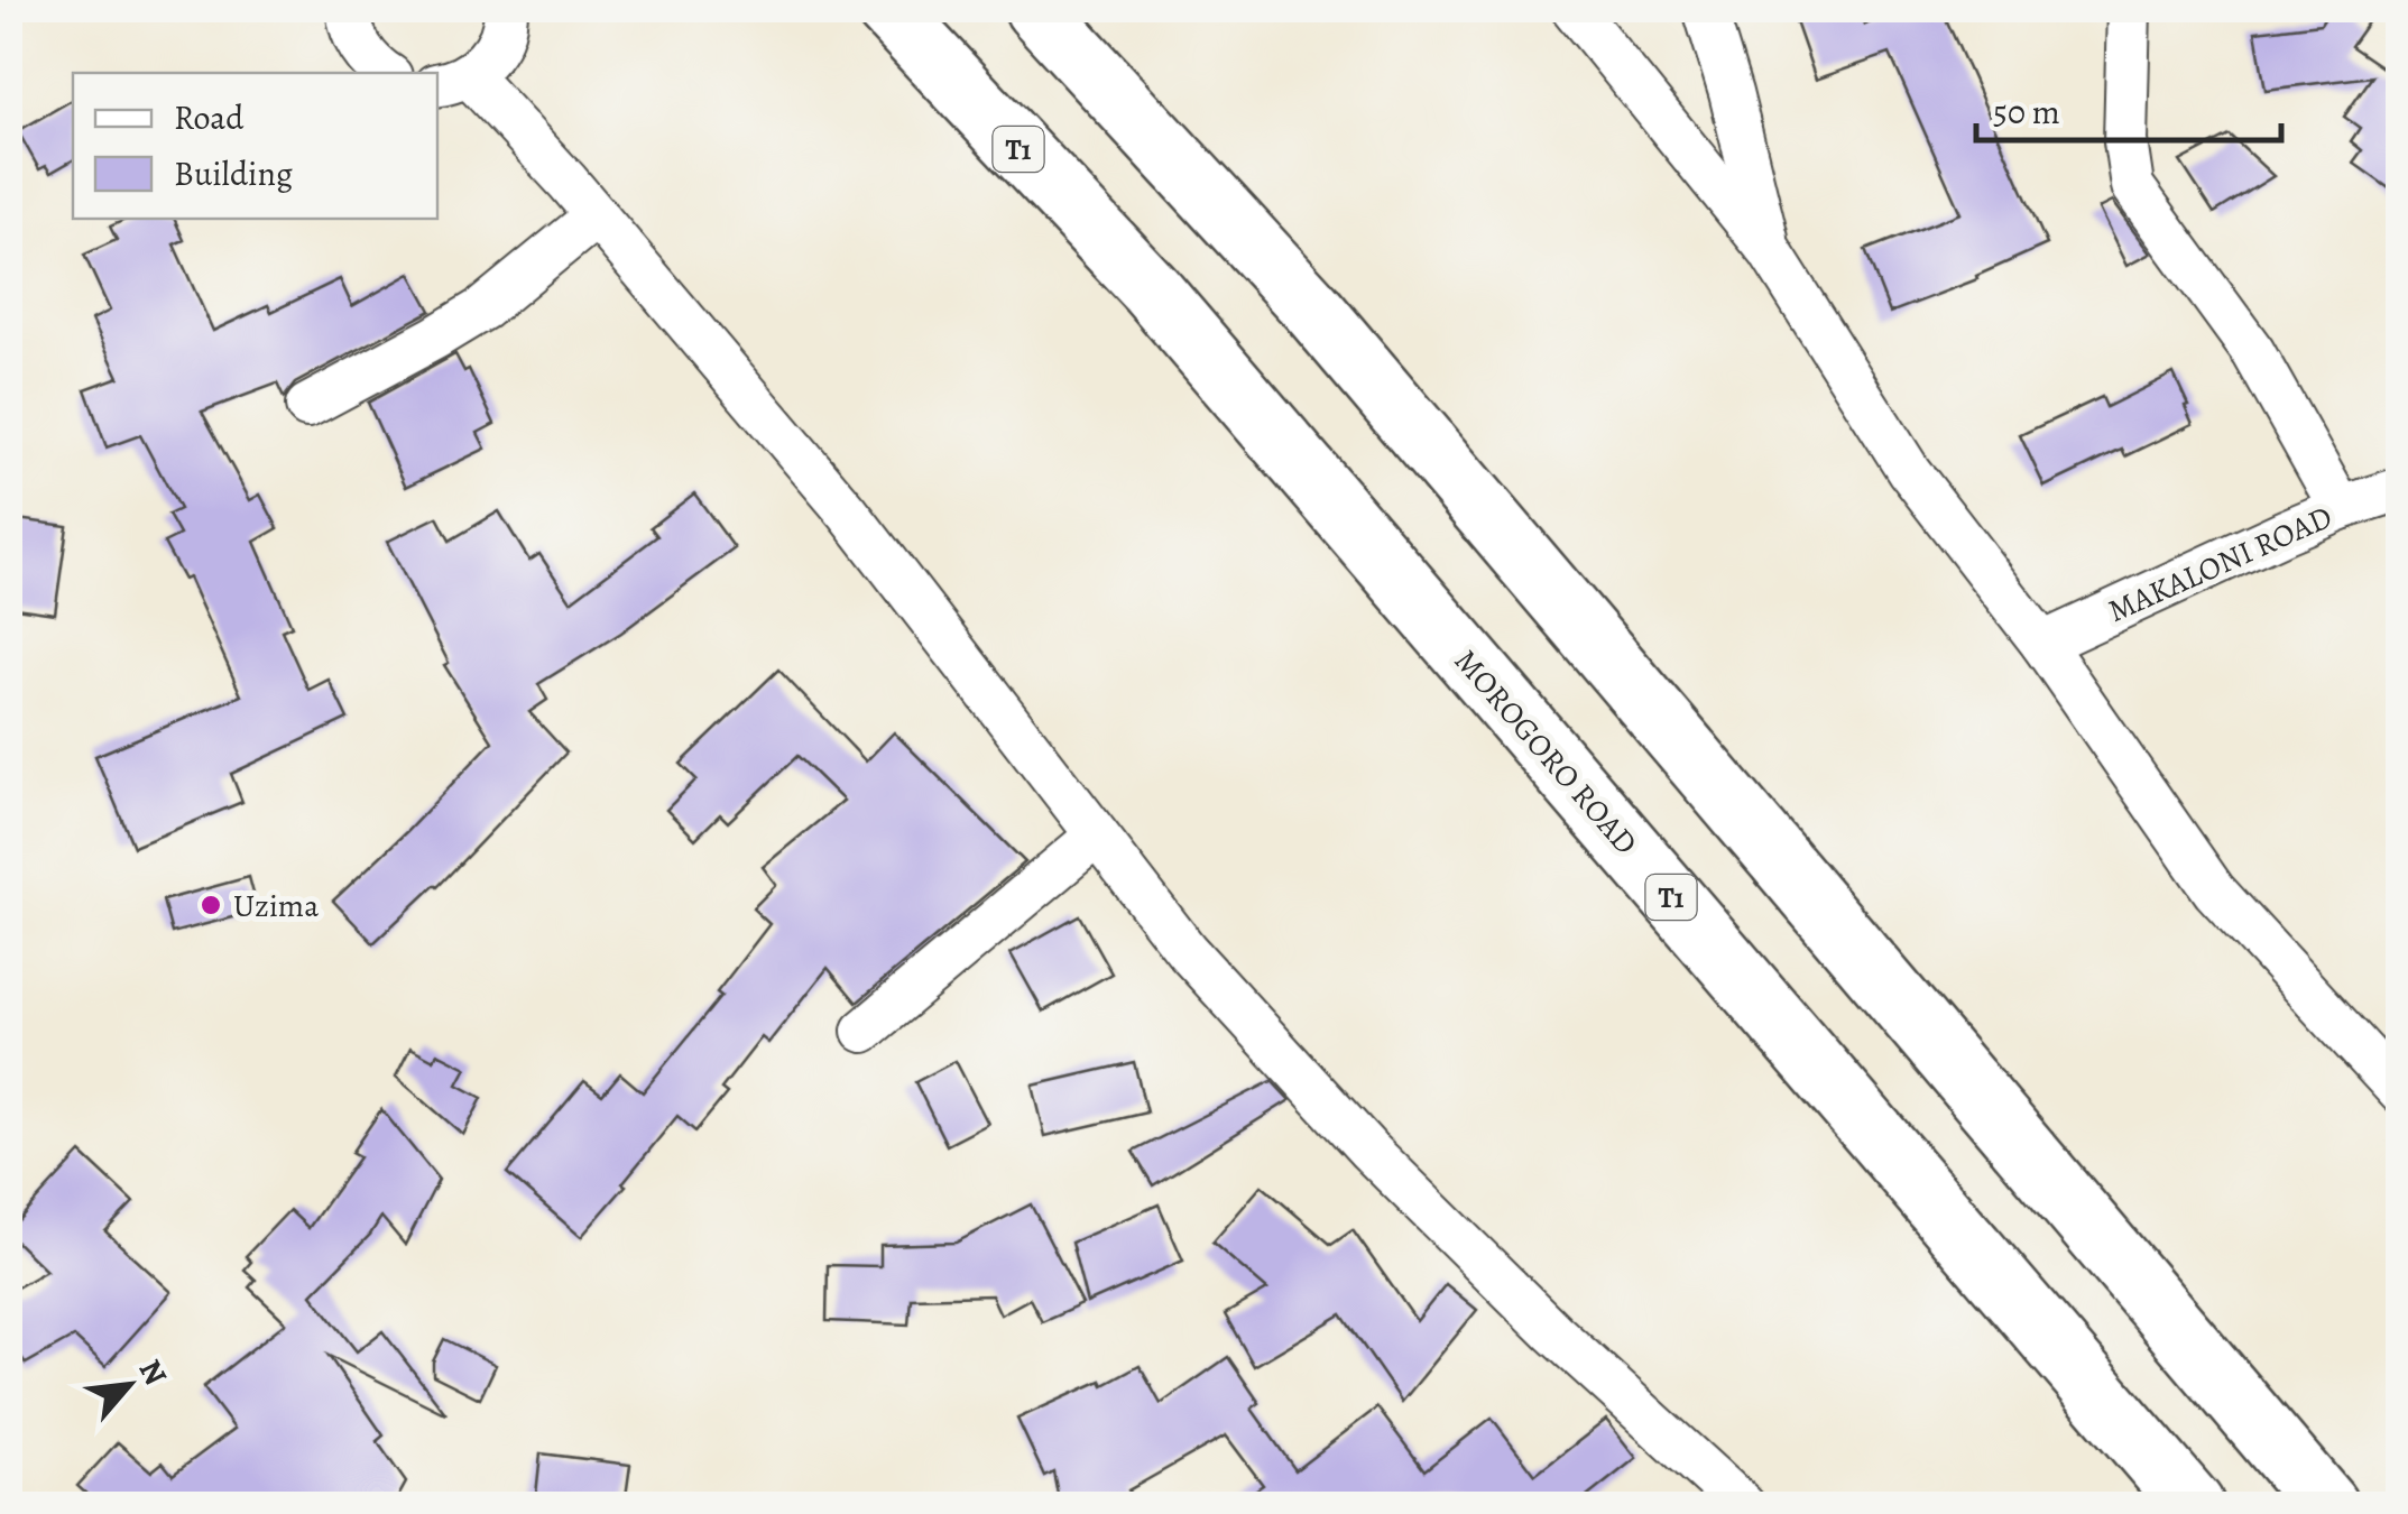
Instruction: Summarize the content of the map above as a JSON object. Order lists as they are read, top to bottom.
{
  "streets": {
    "highway": ["T1", "MOROGORO ROAD"],
    "street": ["MAKALONI ROAD"]
  },
  "places": ["Uzima"],
  "legend": ["Road", "Building"],
  "scale_bar": "50 m",
  "north": "top right"
}
